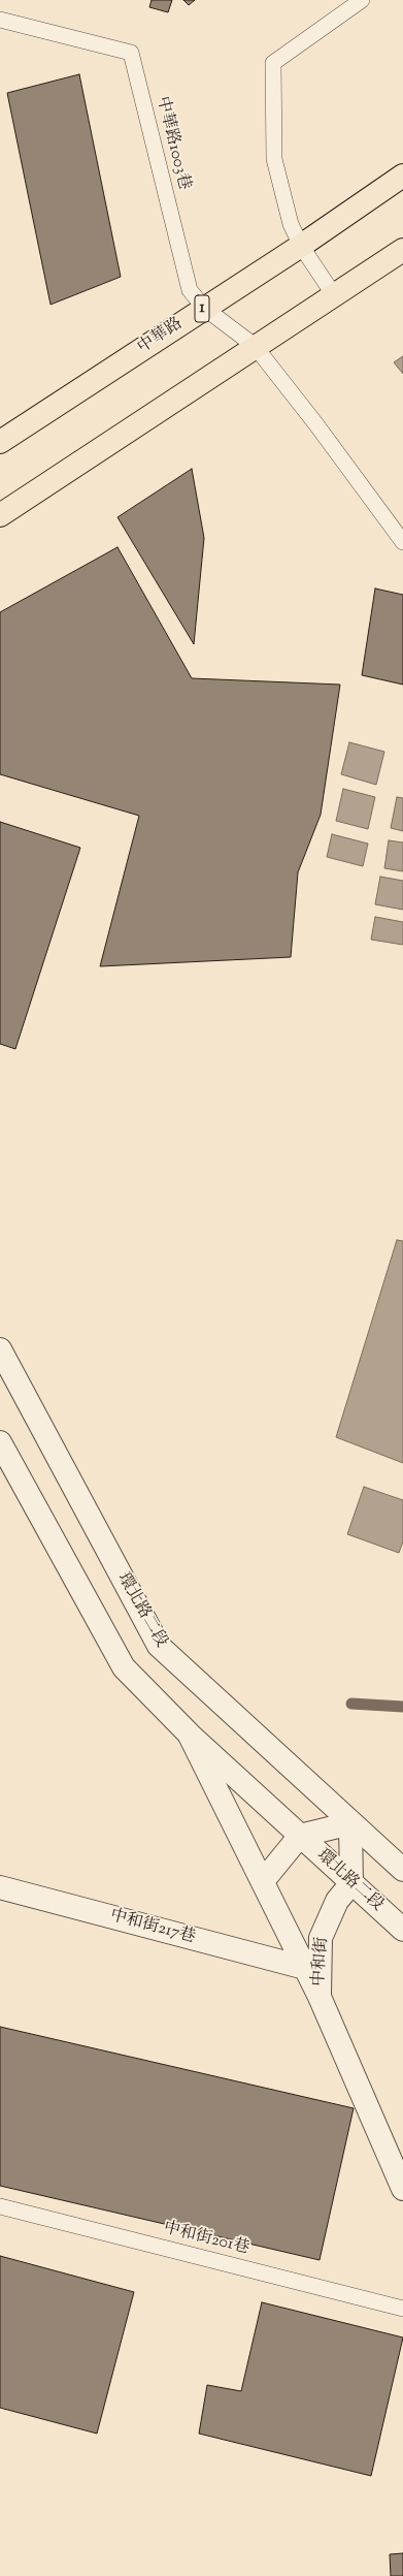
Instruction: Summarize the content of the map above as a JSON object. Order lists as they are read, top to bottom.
{
  "streets": {
    "main road": ["1", "中華路"],
    "street": ["環北路二段", "中和街217巷", "中和街"],
    "lane": ["中華路1003巷", "中和街201巷"]
  },
  "crossings": [
    ["中華路1003巷", "中華路"],
    ["環北路二段", "中和街"],
    ["中和街217巷", "中和街"]
  ]
}
